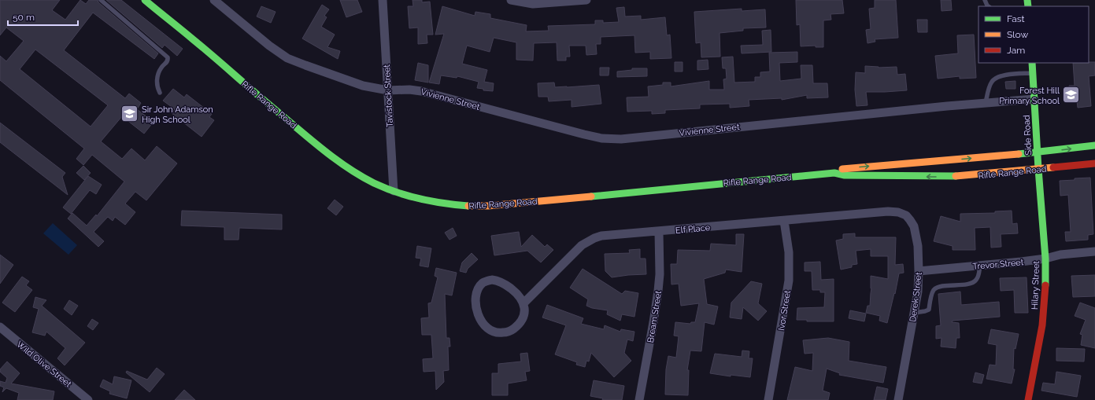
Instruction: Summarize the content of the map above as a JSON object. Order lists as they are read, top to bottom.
{
  "streets": {
    "main road": ["Rifle Range Road", "Side Road", "Hilary Street"],
    "street": [
      "Tavistock Street",
      "Vivienne Street",
      "Elf Place",
      "Trevor Street",
      "Derek Street",
      "Ivor Street",
      "Bream Street",
      "Wild Olive Street"
    ]
  },
  "crossings": [
    ["Tavistock Street", "Vivienne Street"],
    ["Tavistock Street", "Rifle Range Road"],
    ["Vivienne Street", "Side Road"],
    ["Rifle Range Road", "Side Road"],
    ["Rifle Range Road", "Hilary Street"],
    ["Side Road", "Hilary Street"],
    ["Elf Place", "Derek Street"],
    ["Elf Place", "Ivor Street"],
    ["Elf Place", "Bream Street"],
    ["Trevor Street", "Hilary Street"],
    ["Trevor Street", "Derek Street"]
  ],
  "places": {
    "school or university": ["Forest Hill Primary School", "Sir John Adamson High School"]
  },
  "legend": ["Fast", "Slow", "Jam"],
  "scale_bar": "50 m"
}
